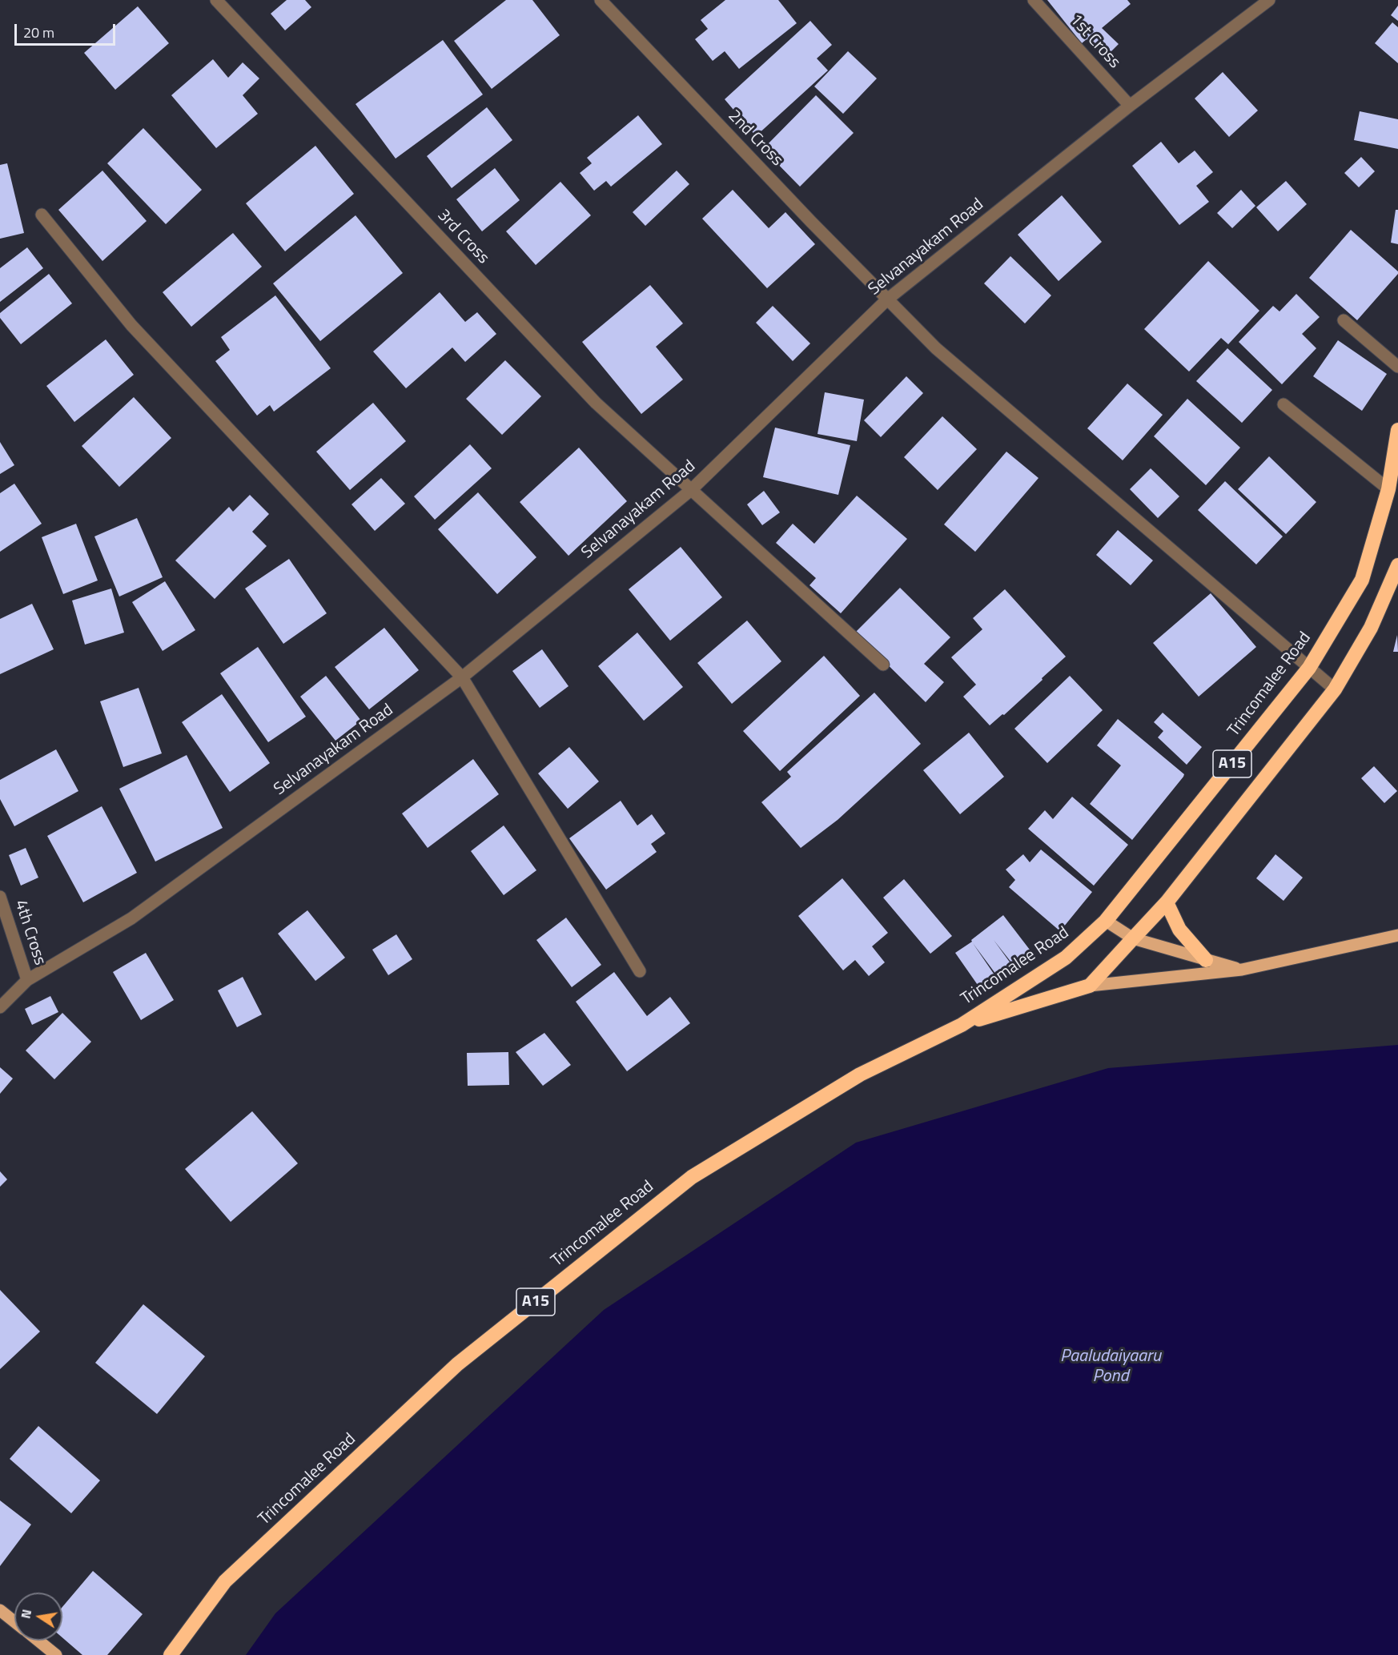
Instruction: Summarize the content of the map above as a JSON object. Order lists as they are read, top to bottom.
{
  "streets": {
    "highway": ["Trincomalee Road", "A15"],
    "street": [
      "1st Cross",
      "2nd Cross",
      "3rd Cross",
      "Selvanayakam Road",
      "4th Cross"
    ]
  },
  "crossings": [
    ["1st Cross", "Selvanayakam Road"],
    ["2nd Cross", "Selvanayakam Road"],
    ["2nd Cross", "Trincomalee Road"],
    ["3rd Cross", "Selvanayakam Road"],
    ["Selvanayakam Road", "4th Cross"]
  ],
  "water": ["Paaludaiyaaru Pond"],
  "scale_bar": "20 m",
  "north": "left"
}
